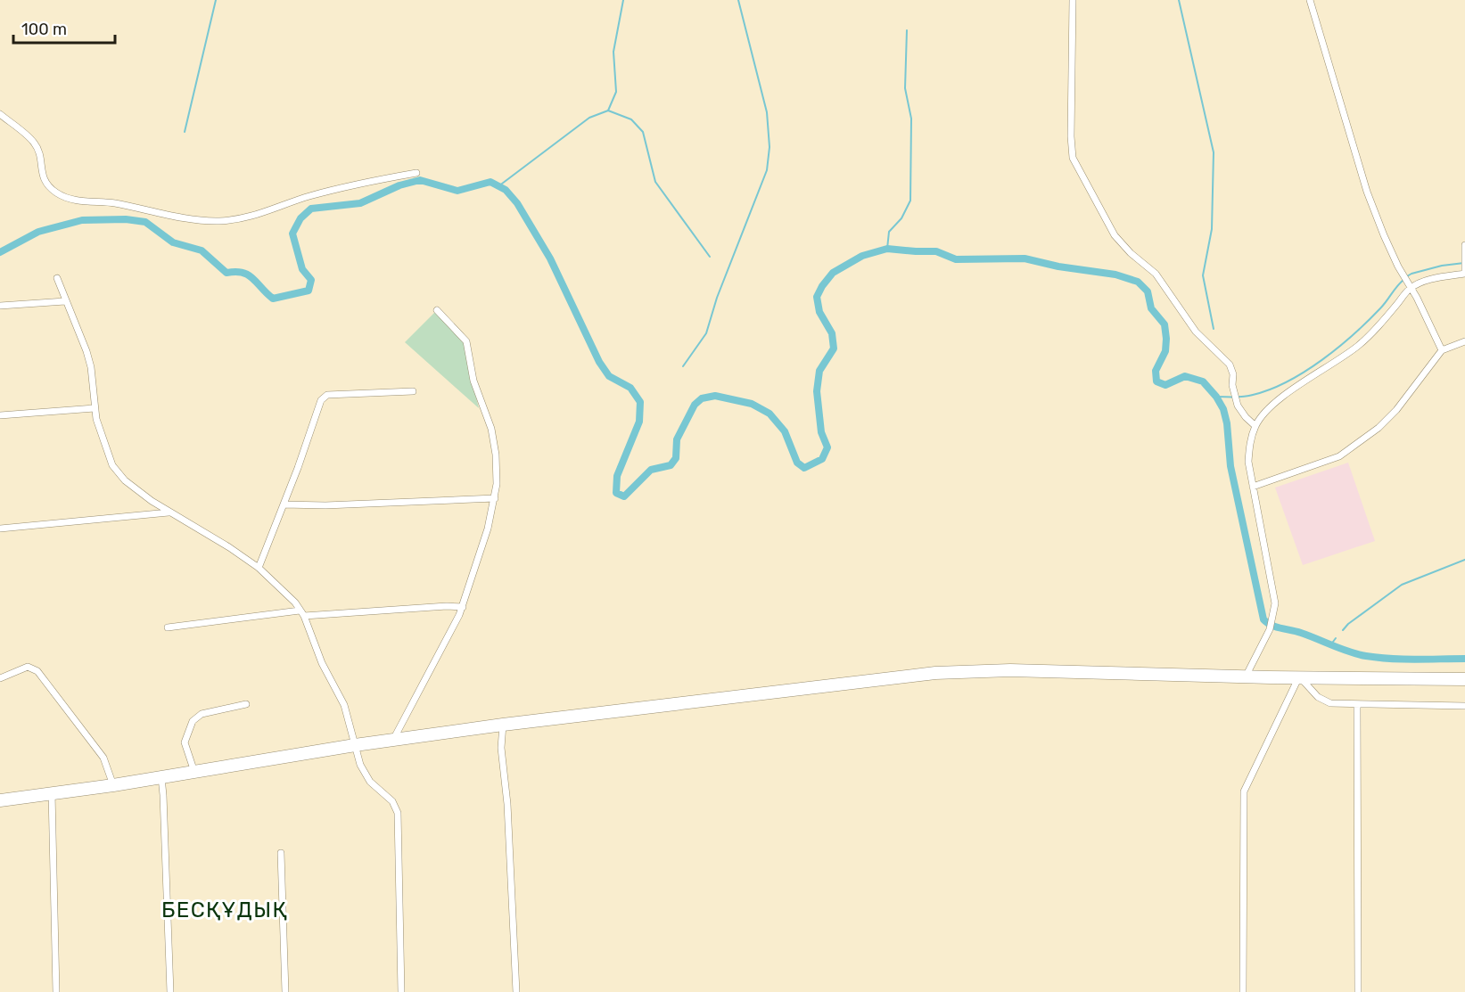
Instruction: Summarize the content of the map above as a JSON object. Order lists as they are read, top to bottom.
{
  "districts": ["БЕСҚҰДЫҚ"],
  "scale_bar": "100 m"
}
